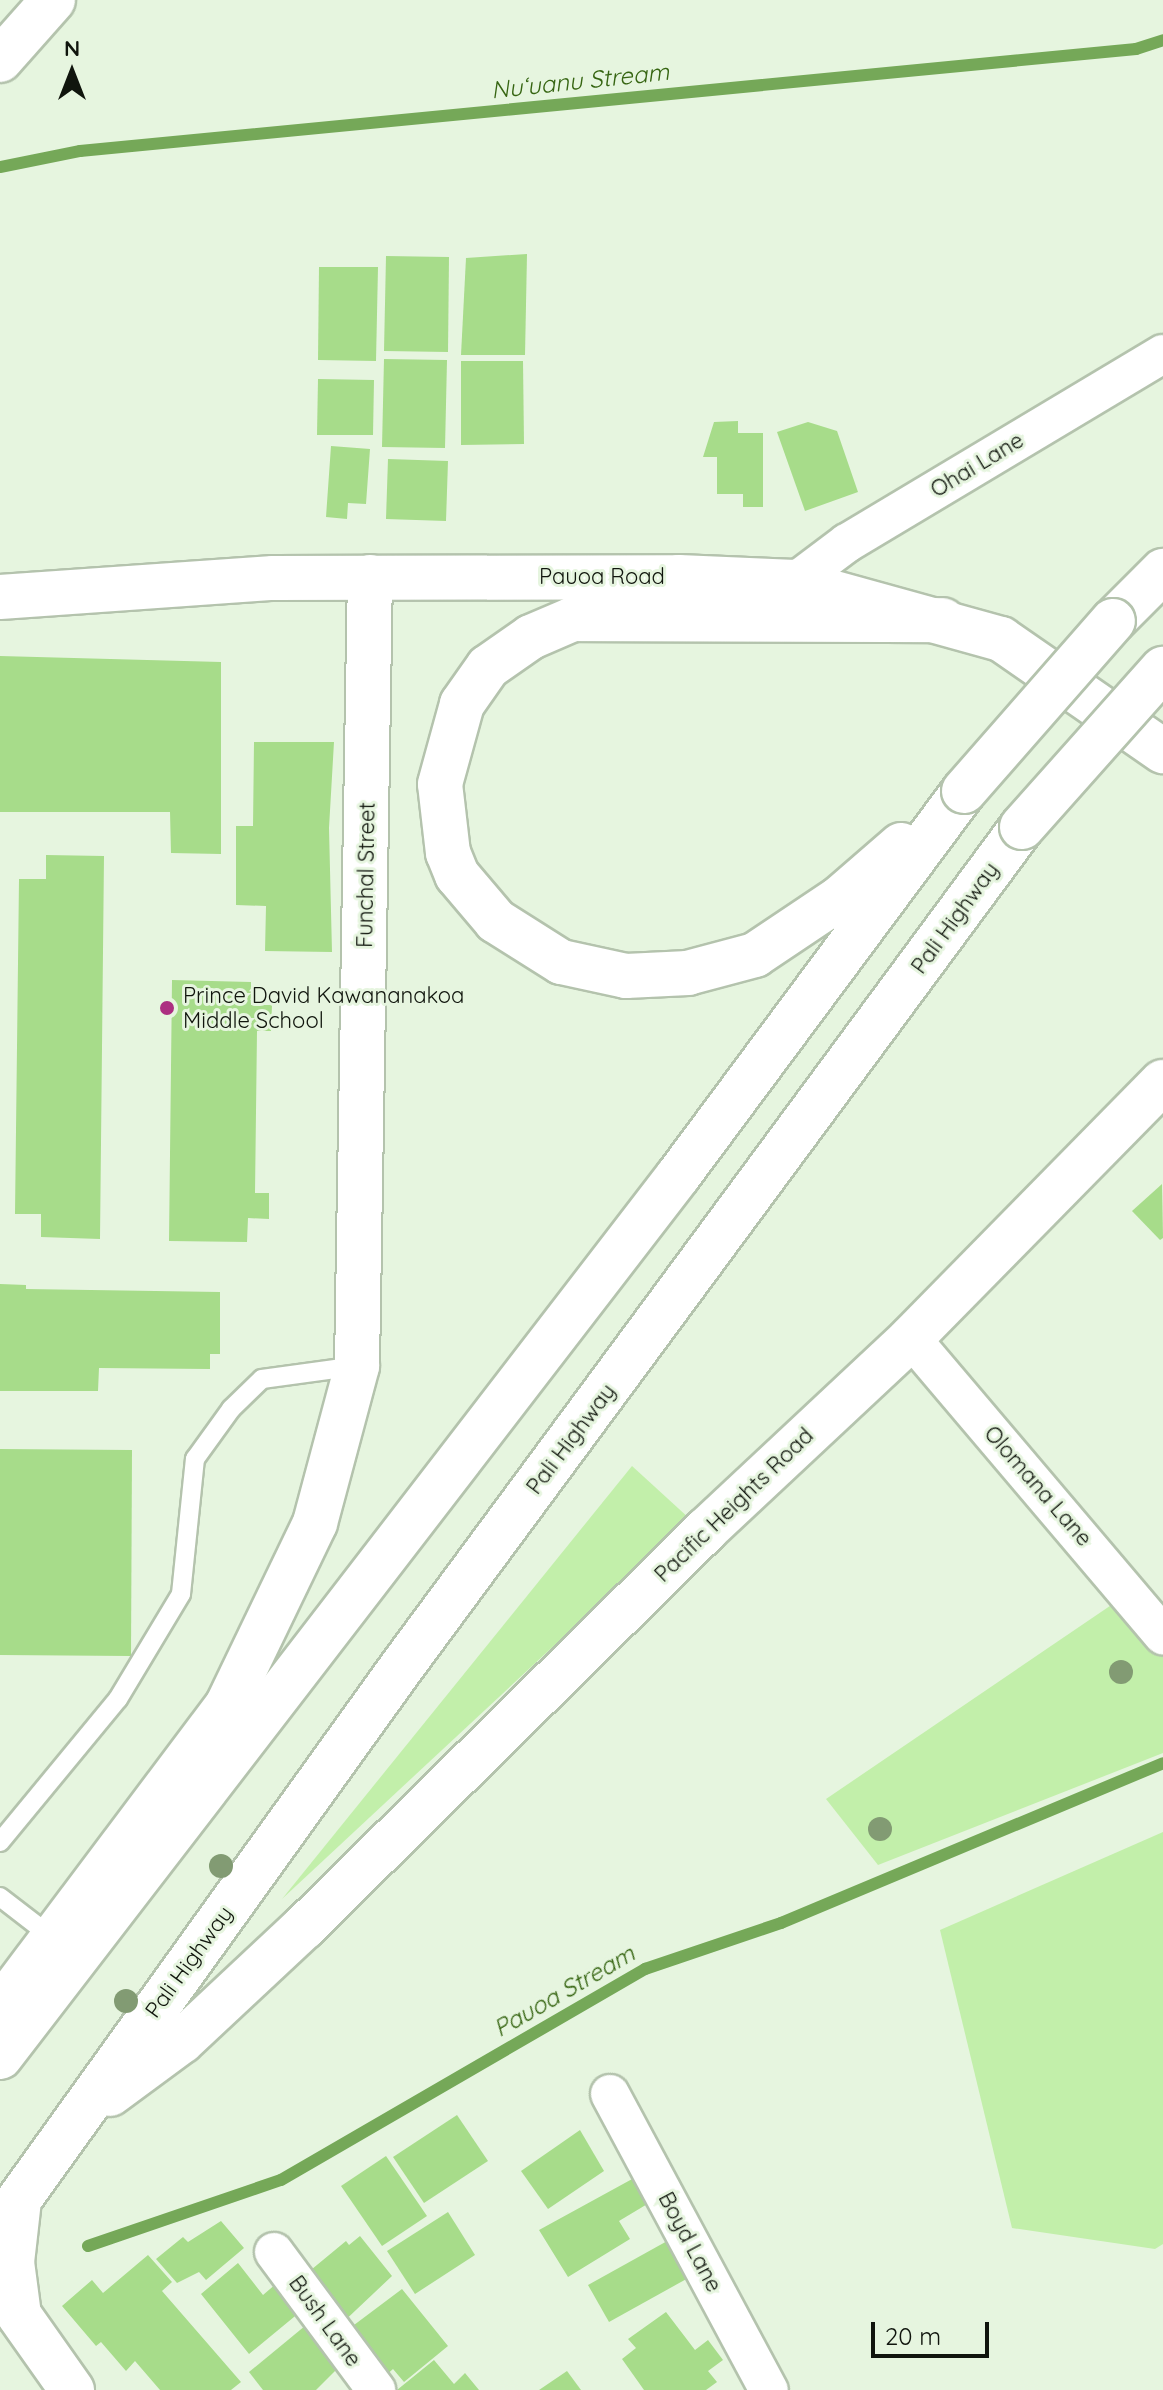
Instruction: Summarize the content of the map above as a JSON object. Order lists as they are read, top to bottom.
{
  "streets": {
    "main road": [
      "Pauoa Road",
      "Funchal Street",
      "Pali Highway",
      "Pacific Heights Road"
    ],
    "street": [
      "Ohai Lane",
      "Olomana Lane",
      "Boyd Lane",
      "Bush Lane"
    ]
  },
  "crossings": [
    ["Ohai Lane", "Pauoa Road"],
    ["Pauoa Road", "Funchal Street"],
    ["Pali Highway", "Pacific Heights Road"],
    ["Olomana Lane", "Pacific Heights Road"]
  ],
  "water": ["Nuʻuanu Stream", "Pauoa Stream"],
  "places": ["Prince David Kawananakoa Middle School"],
  "scale_bar": "20 m",
  "north": "top"
}
